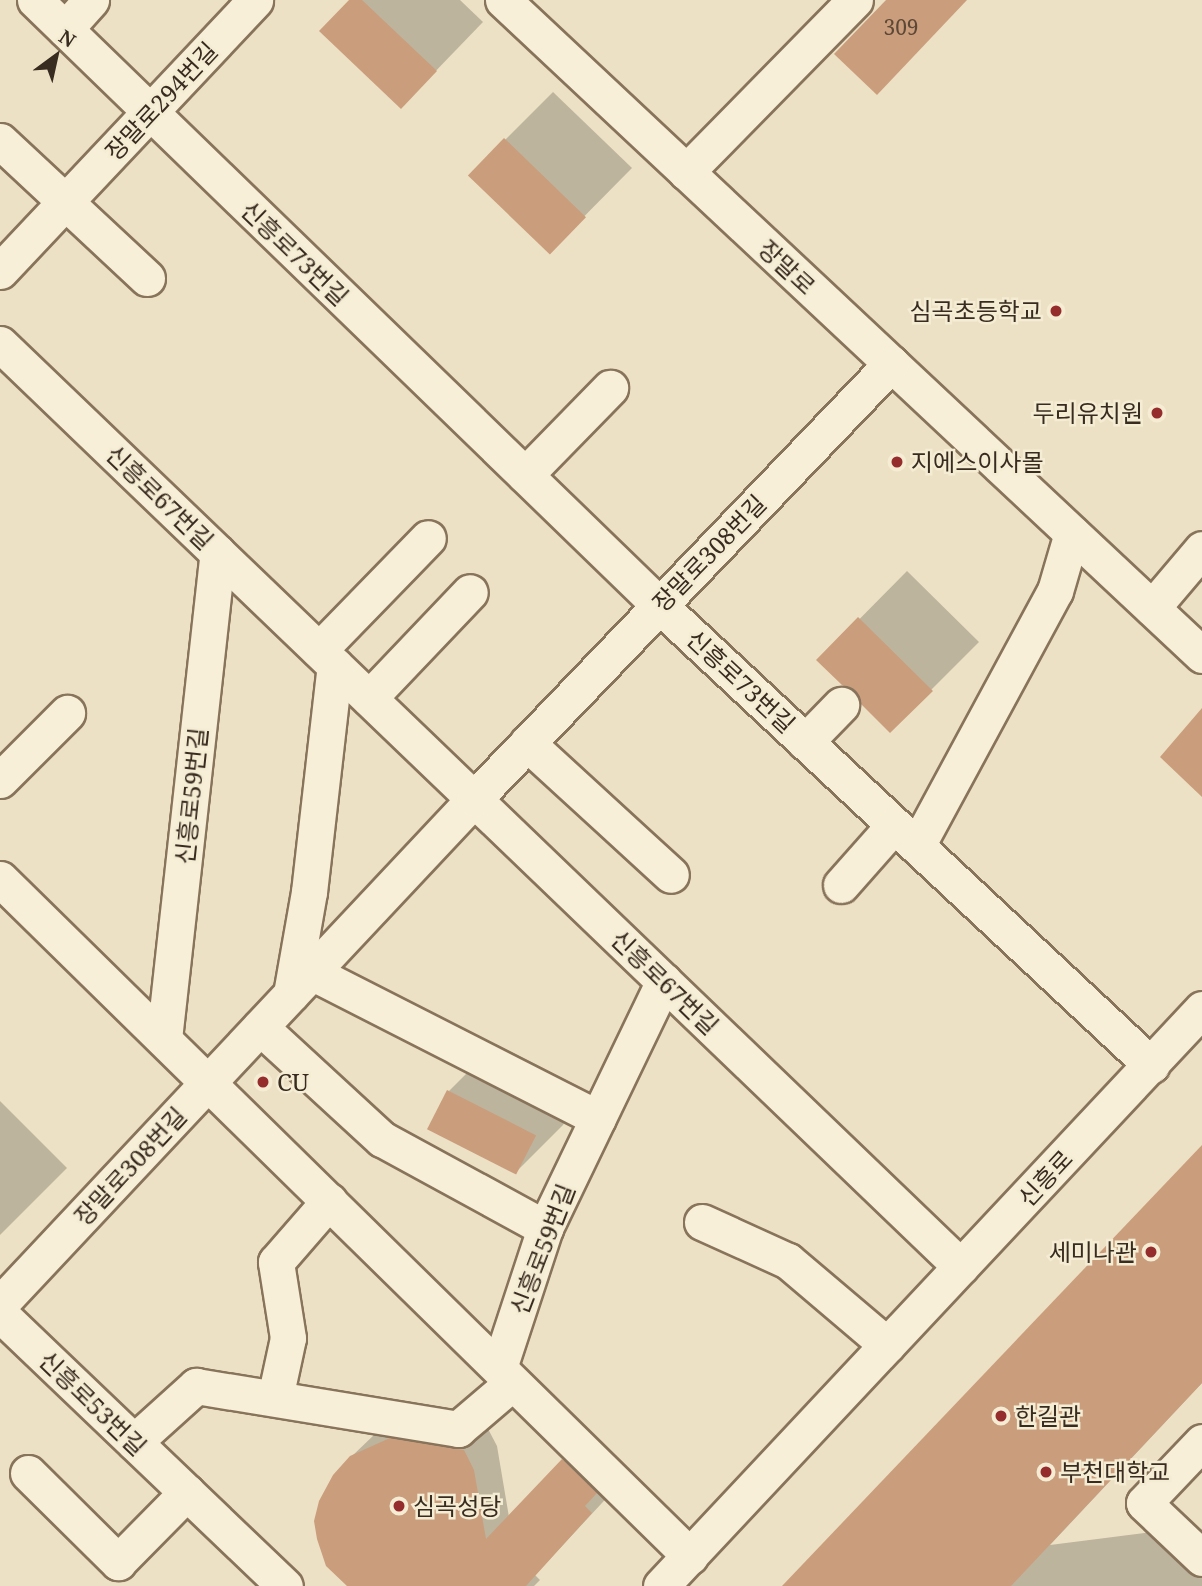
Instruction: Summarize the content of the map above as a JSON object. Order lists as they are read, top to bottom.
{
  "streets": {
    "street": [
      "장말로294번길",
      "신흥로73번길",
      "장말로",
      "신흥로67번길",
      "장말로308번길",
      "신흥로59번길",
      "신흥로",
      "신흥로53번길"
    ]
  },
  "crossings": [
    ["장말로294번길", "신흥로73번길"],
    ["신흥로73번길", "장말로308번길"],
    ["신흥로73번길", "신흥로"],
    ["장말로", "장말로308번길"],
    ["신흥로67번길", "장말로308번길"],
    ["신흥로67번길", "신흥로59번길"],
    ["신흥로67번길", "신흥로"]
  ],
  "places": [
    "심곡초등학교",
    "두리유치원",
    "지에스이사몰",
    "CU",
    "세미나관",
    "한길관",
    "부천대학교",
    "심곡성당"
  ],
  "house_numbers": ["309"],
  "north": "top right"
}
